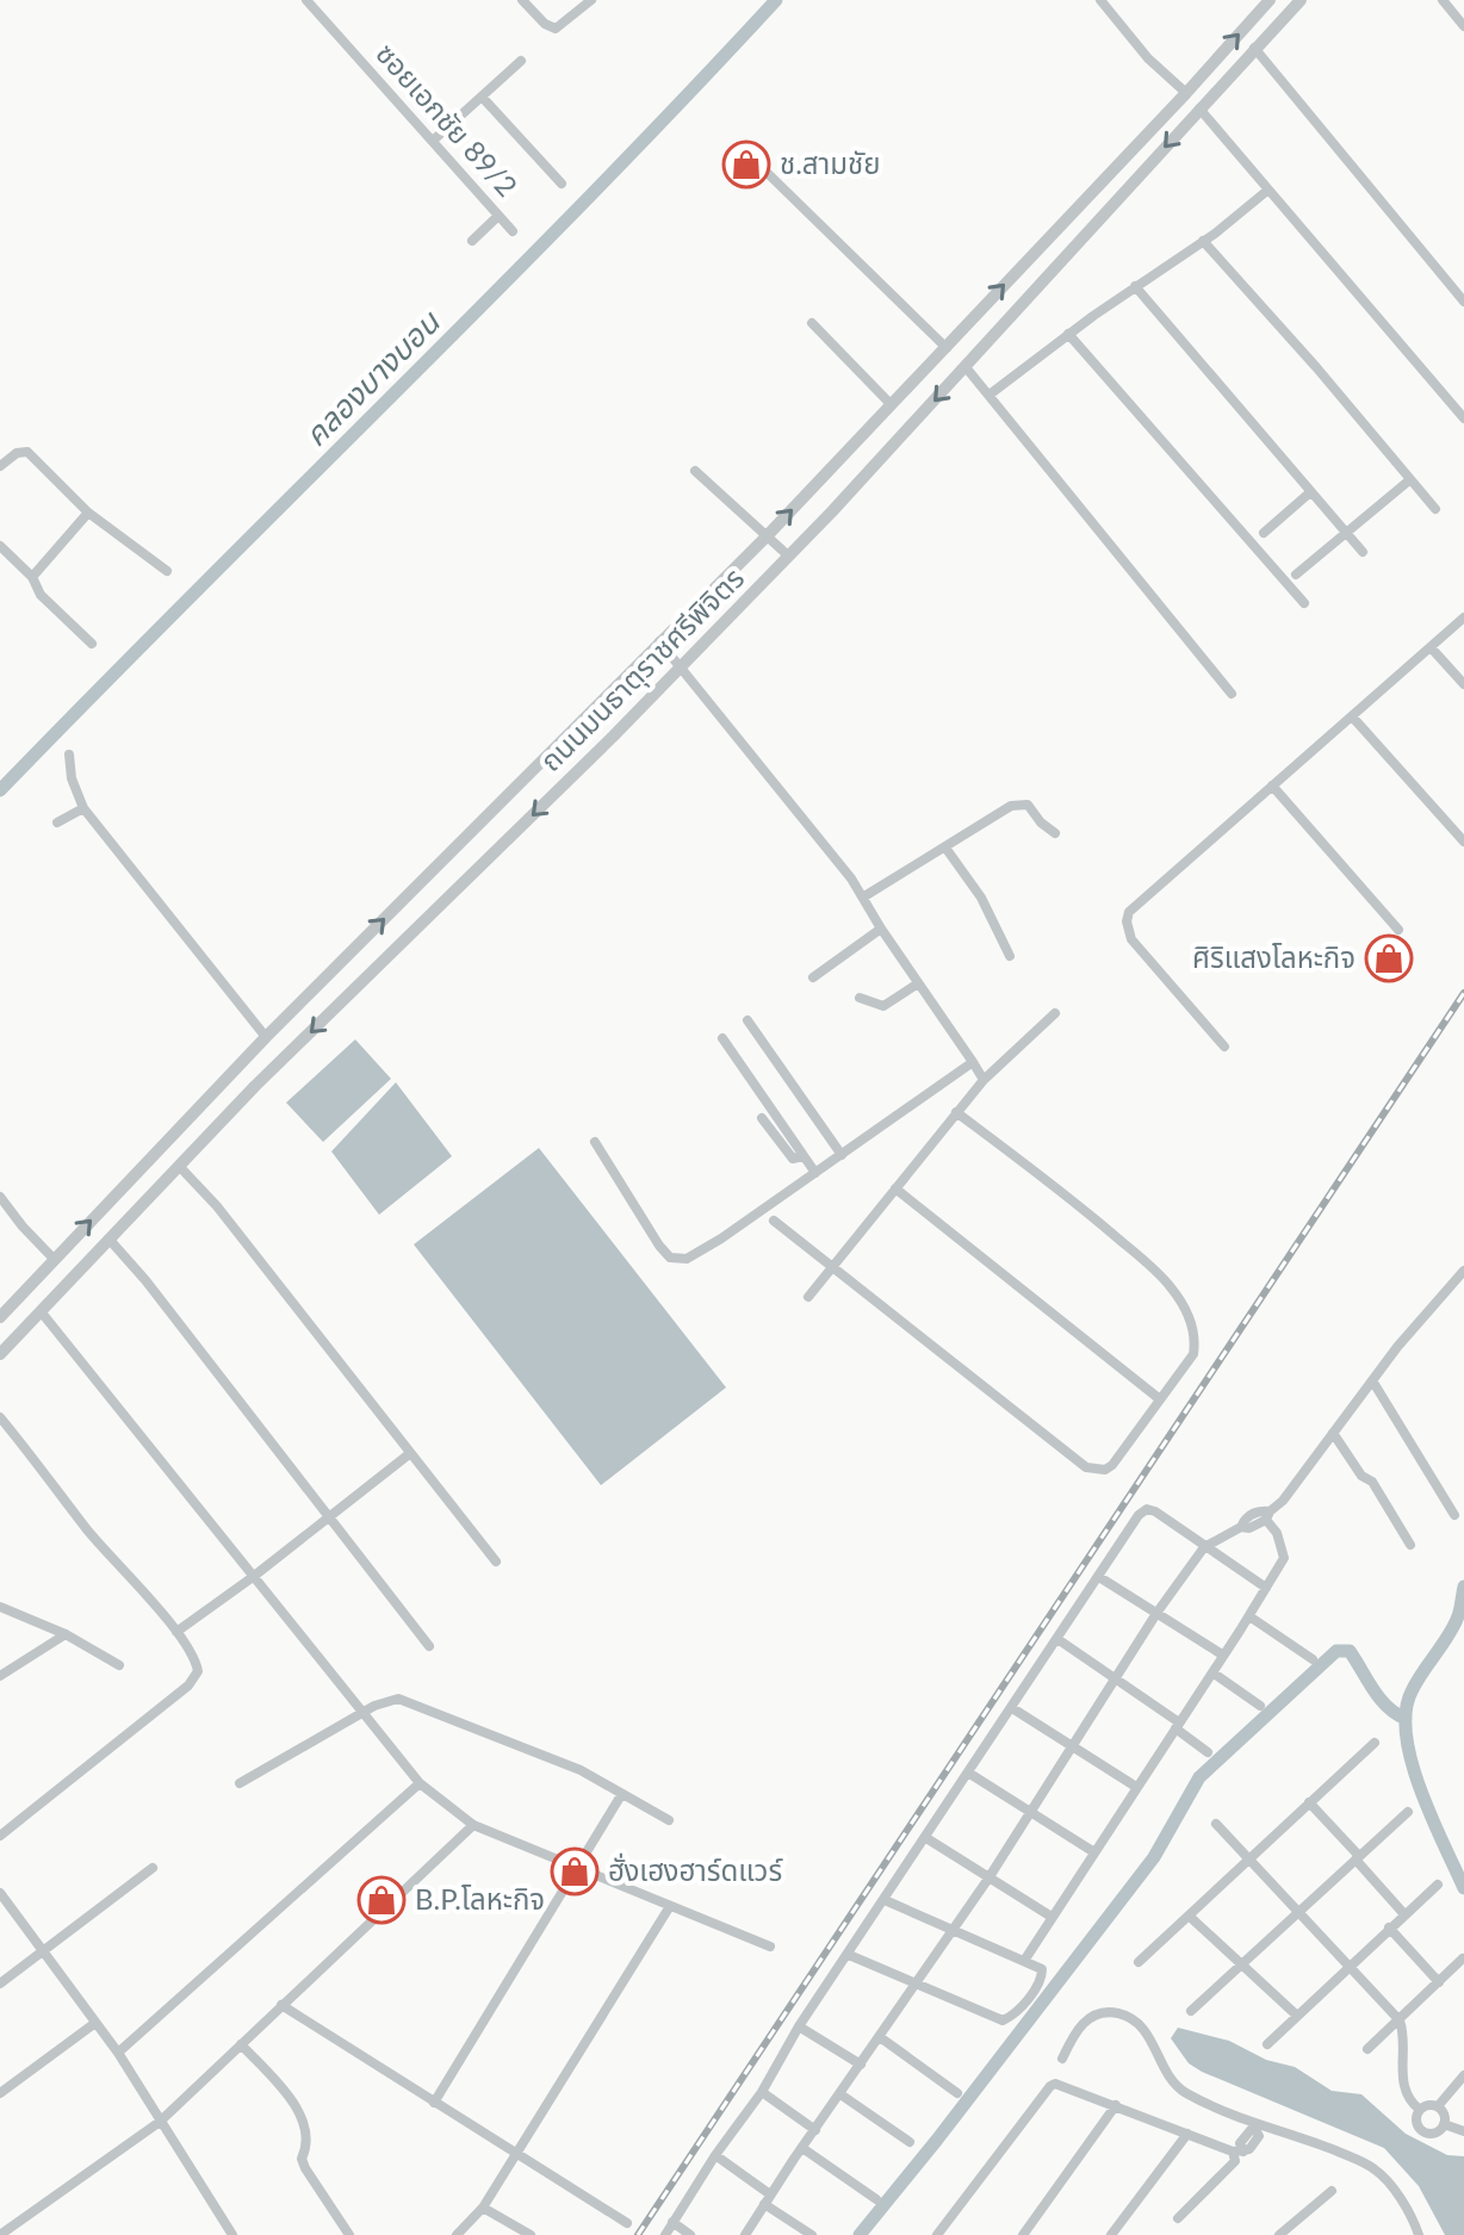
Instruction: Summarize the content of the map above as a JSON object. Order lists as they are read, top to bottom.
{
  "streets": {
    "street": ["ซอยเอกชัย 89/2", "ถนนมนธาตุราชศรีพิจิตร"]
  },
  "water": ["คลองบางบอน"],
  "places": {
    "shop": [
      "ช.สามชัย",
      "ศิริแสงโลหะกิจ",
      "ฮั่งเฮงฮาร์ดแวร์",
      "B.P.โลหะกิจ"
    ]
  }
}
